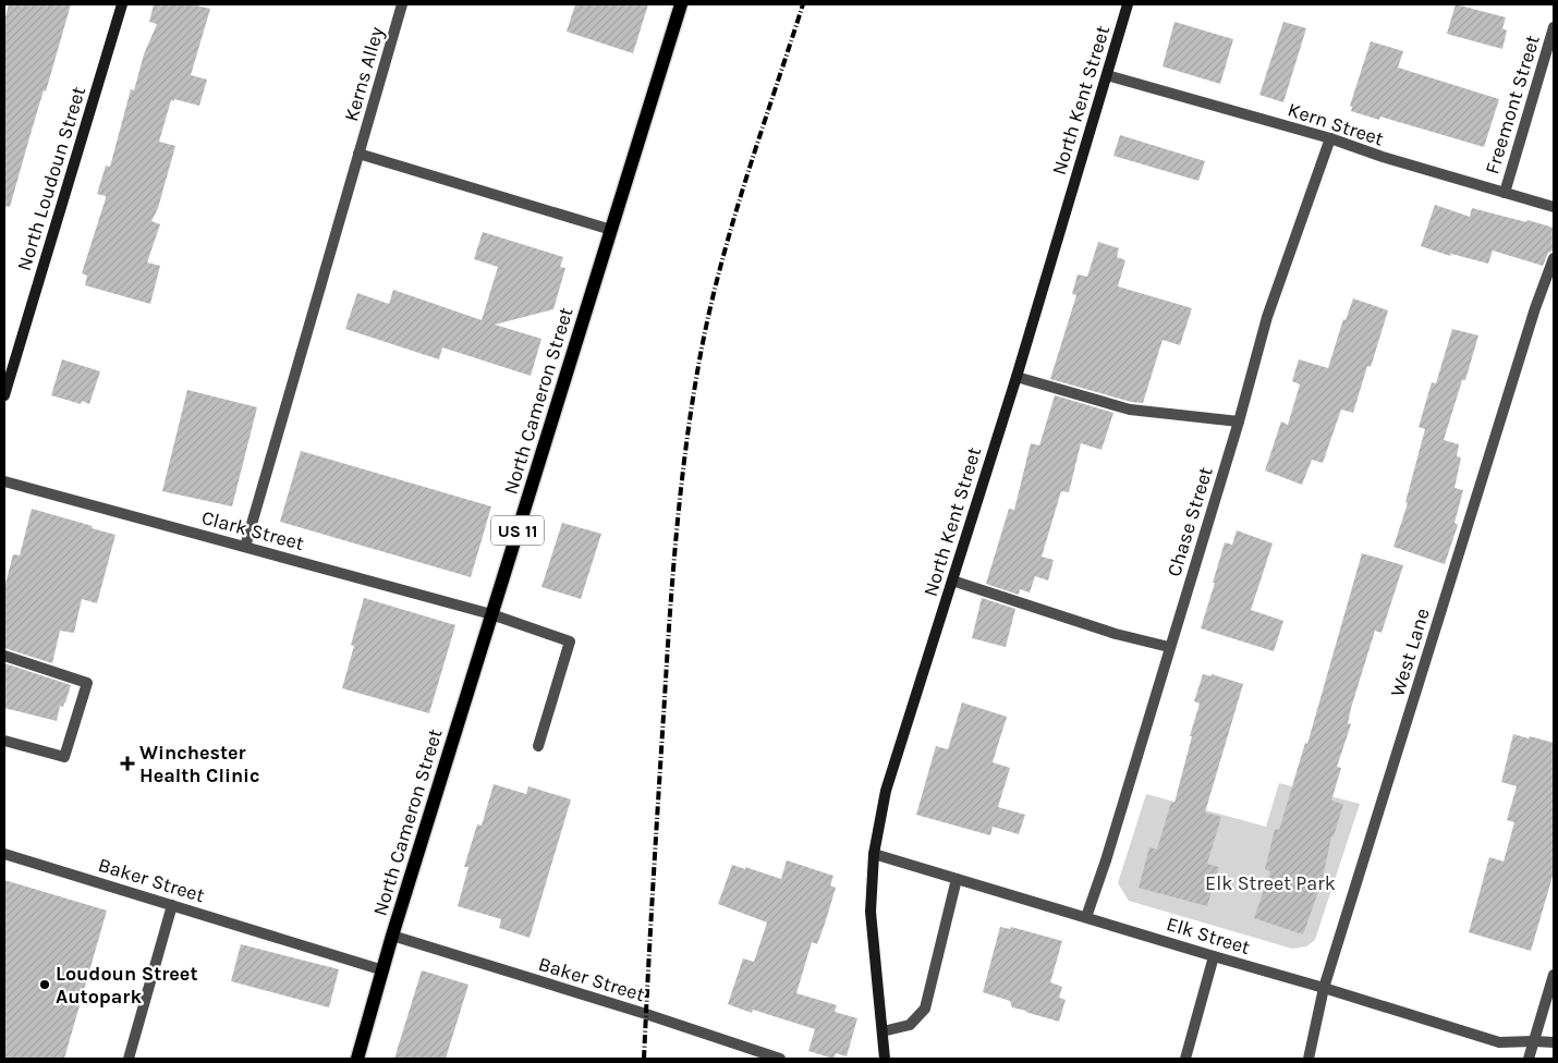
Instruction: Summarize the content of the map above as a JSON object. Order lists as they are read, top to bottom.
{
  "streets": {
    "main road": ["North Cameron Street", "US 11"],
    "street": [
      "Kerns Alley",
      "North Kent Street",
      "Freemont Street",
      "Kern Street",
      "North Loudoun Street",
      "Chase Street",
      "Clark Street",
      "West Lane",
      "Baker Street",
      "Elk Street"
    ]
  },
  "crossings": [
    ["Kerns Alley", "Clark Street"],
    ["North Kent Street", "Kern Street"],
    ["North Kent Street", "Elk Street"],
    ["Freemont Street", "Kern Street"],
    ["Kern Street", "Chase Street"],
    ["North Cameron Street", "Clark Street"],
    ["North Cameron Street", "Baker Street"],
    ["Chase Street", "Elk Street"],
    ["West Lane", "Elk Street"]
  ],
  "parks": ["Elk Street Park"],
  "places": {
    "health": ["Winchester Health Clinic"],
    "other": ["Loudoun Street Autopark"]
  }
}
